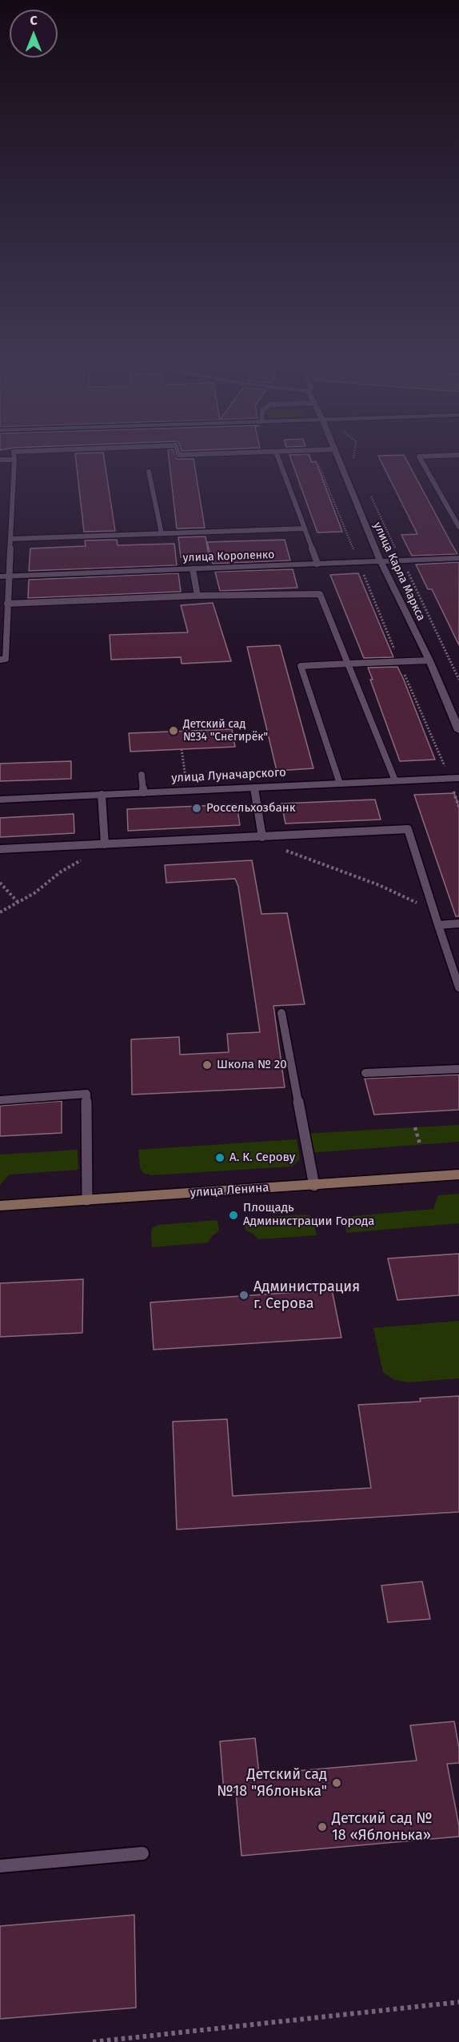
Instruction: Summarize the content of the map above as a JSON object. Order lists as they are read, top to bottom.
{
  "streets": {
    "main road": ["улица Ленина"],
    "street": ["улица Короленко", "улица Карла Маркса", "улица Луначарского"]
  },
  "crossings": [
    ["улица Короленко", "улица Карла Маркса"]
  ],
  "places": [
    "Детский сад №34 \"Снегирёк\"",
    "Россельхозбанк",
    "Школа № 20",
    "А. К. Серову",
    "Площадь Администрации Города",
    "Администрация г. Серова",
    "Детский сад №18 \"Яблонька\"",
    "Детский сад № 18 «Яблонька»"
  ],
  "north": "top"
}
